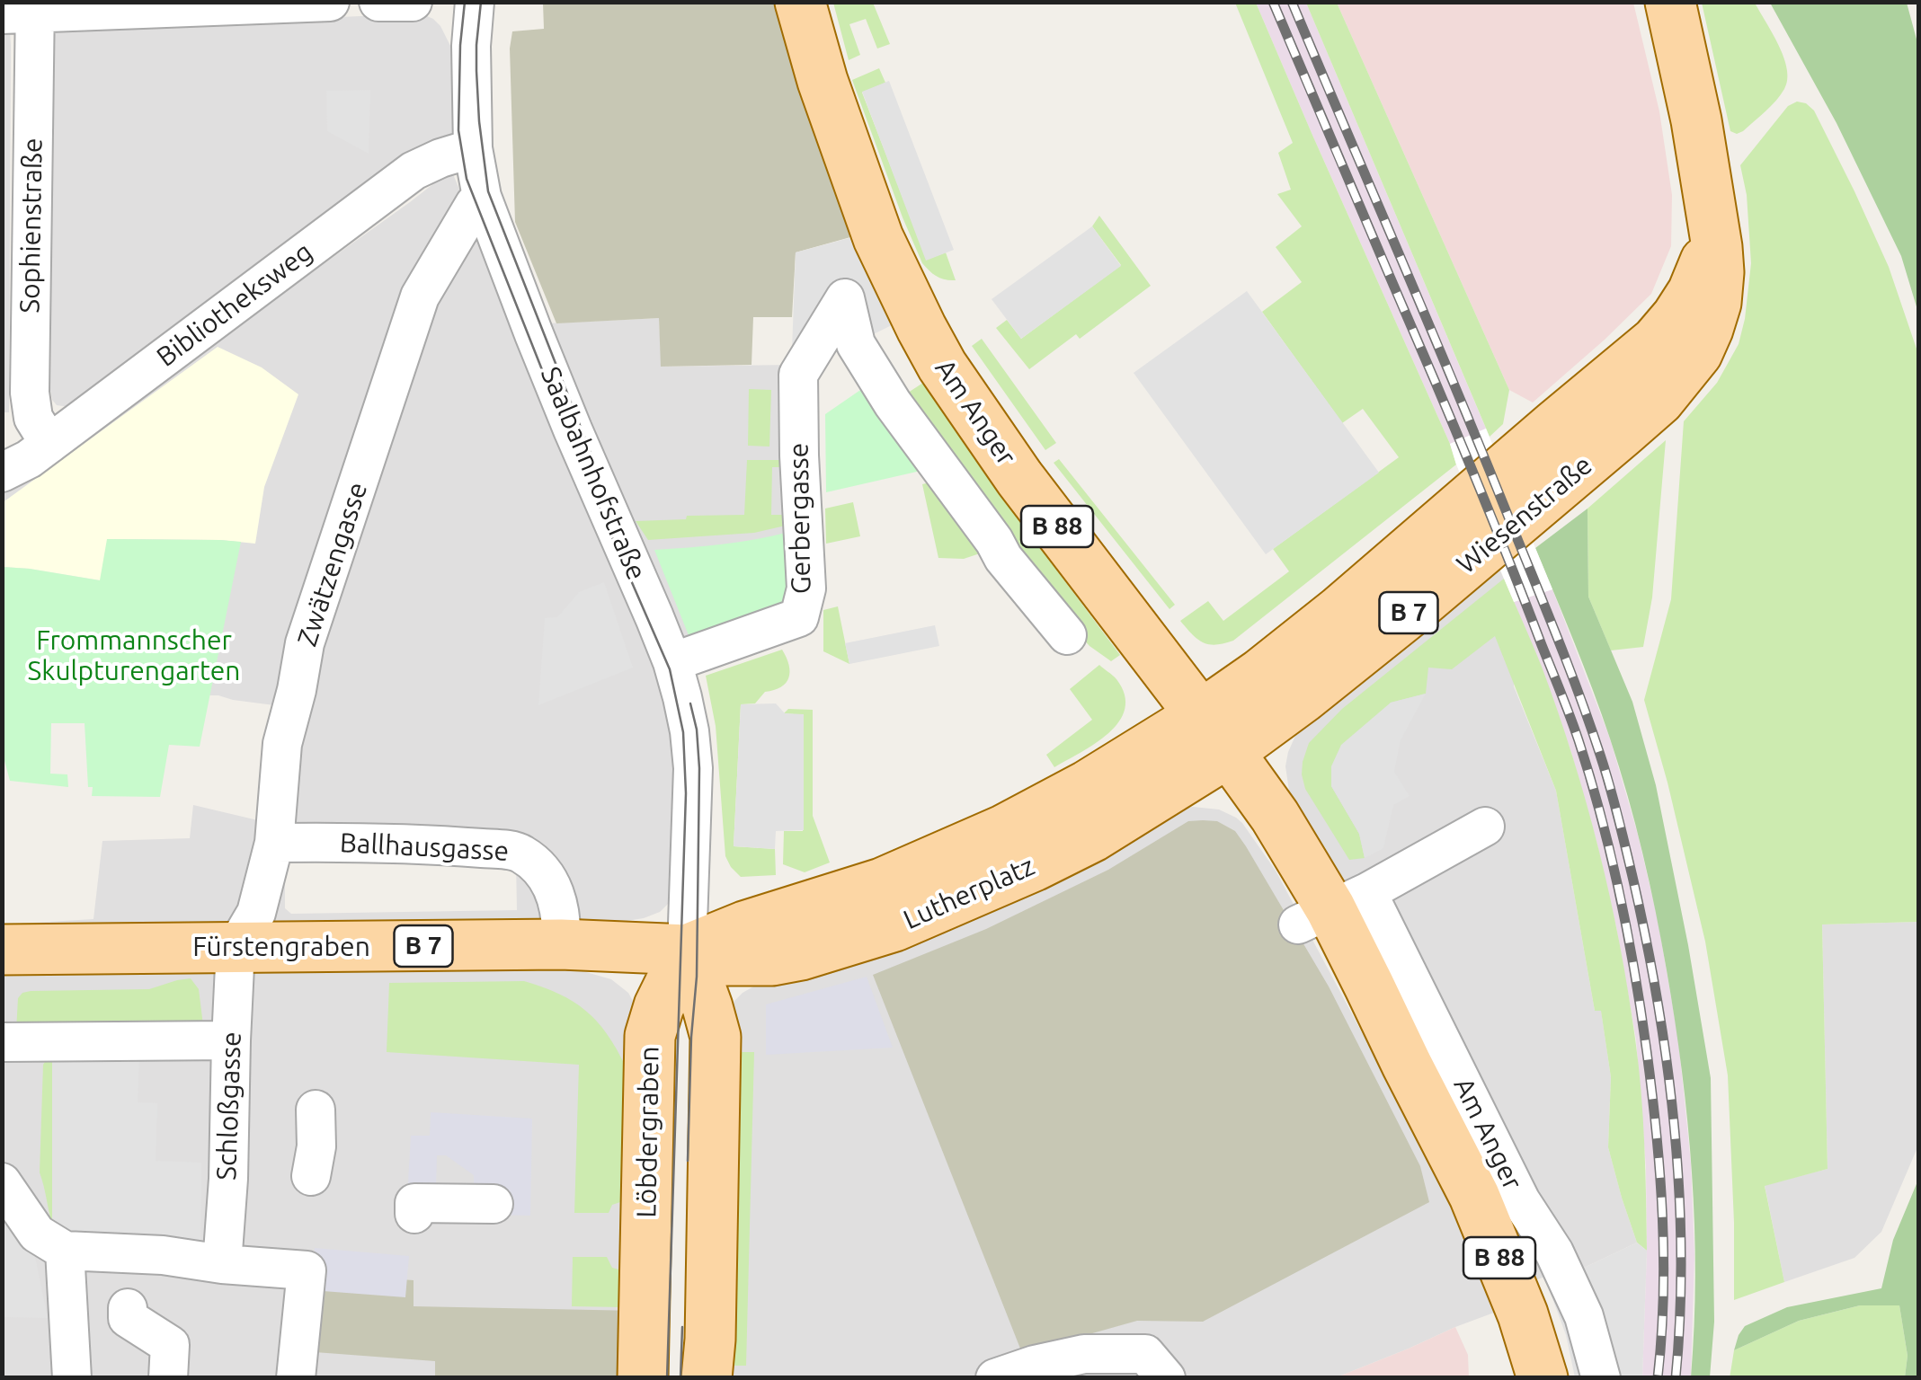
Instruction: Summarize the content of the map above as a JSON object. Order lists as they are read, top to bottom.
{
  "streets": {
    "main road": [
      "Am Anger",
      "Wiesenstraße",
      "B 88",
      "B 7",
      "Lutherplatz",
      "Fürstengraben",
      "Löbdergraben"
    ],
    "street": [
      "Sophienstraße",
      "Bibliotheksweg",
      "Saalbahnhofstraße",
      "Gerbergasse",
      "Zwätzengasse",
      "Ballhausgasse",
      "Schloßgasse"
    ]
  },
  "crossings": [
    ["Sophienstraße", "Bibliotheksweg"],
    ["Bibliotheksweg", "Saalbahnhofstraße"],
    ["Am Anger", "Wiesenstraße"],
    ["Am Anger", "Lutherplatz"],
    ["Saalbahnhofstraße", "Gerbergasse"],
    ["Saalbahnhofstraße", "Zwätzengasse"],
    ["Saalbahnhofstraße", "Lutherplatz"],
    ["Saalbahnhofstraße", "Löbdergraben"],
    ["Wiesenstraße", "Lutherplatz"],
    ["Zwätzengasse", "Ballhausgasse"],
    ["Zwätzengasse", "Fürstengraben"],
    ["Zwätzengasse", "Schloßgasse"],
    ["Ballhausgasse", "Lutherplatz"],
    ["Ballhausgasse", "Fürstengraben"],
    ["Lutherplatz", "Fürstengraben"],
    ["Lutherplatz", "Löbdergraben"],
    ["Fürstengraben", "Schloßgasse"]
  ],
  "parks": ["Frommannscher Skulpturengarten"]
}
